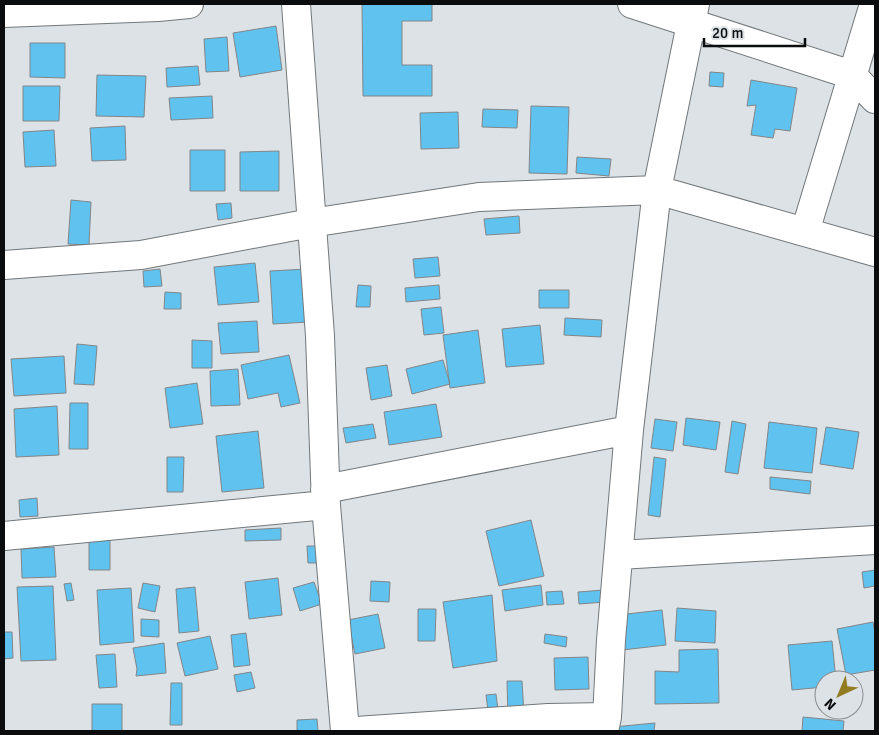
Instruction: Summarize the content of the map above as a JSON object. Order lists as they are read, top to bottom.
{
  "scale_bar": "20 m",
  "north": "bottom left"
}
